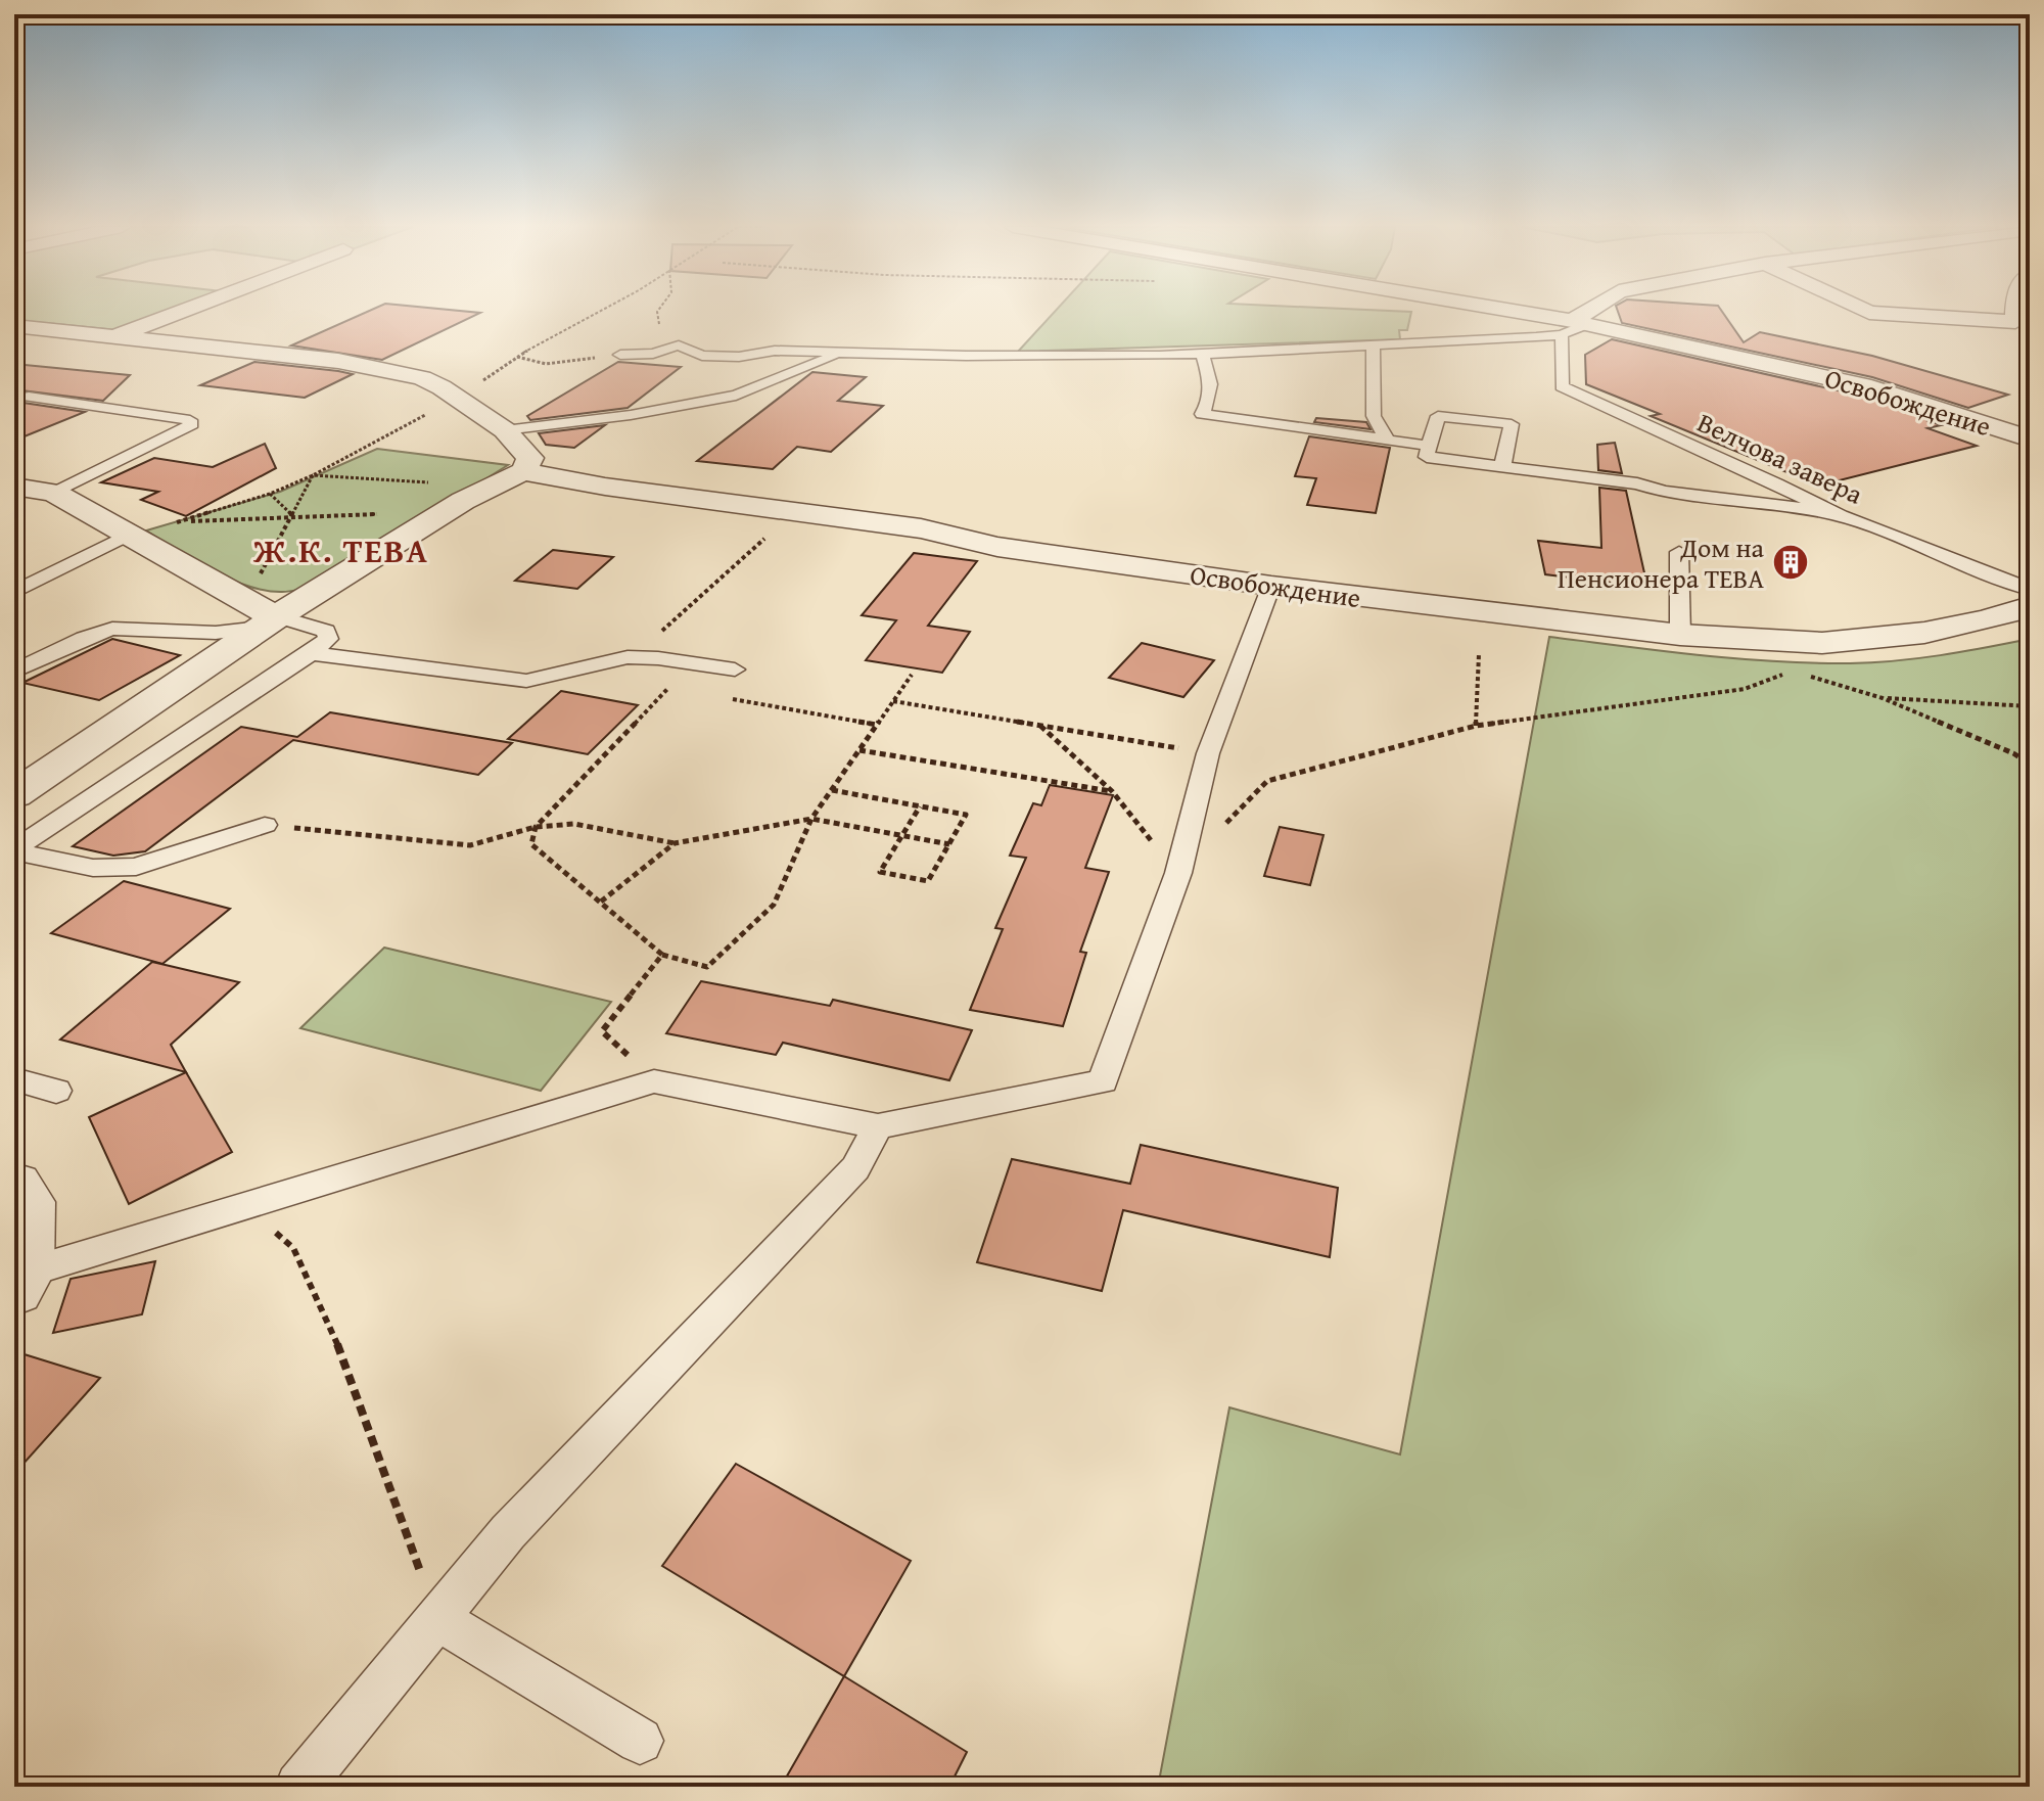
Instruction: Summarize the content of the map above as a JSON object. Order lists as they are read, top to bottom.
{
  "streets": {
    "street": ["Освобождение"],
    "lane": ["Велчова завера"]
  },
  "crossings": [
    ["Освобождение", "Велчова завера"]
  ],
  "districts": ["Ж.К. ТЕВА"],
  "places": {
    "building": ["Дом на Пенсионера ТЕВА"]
  }
}
